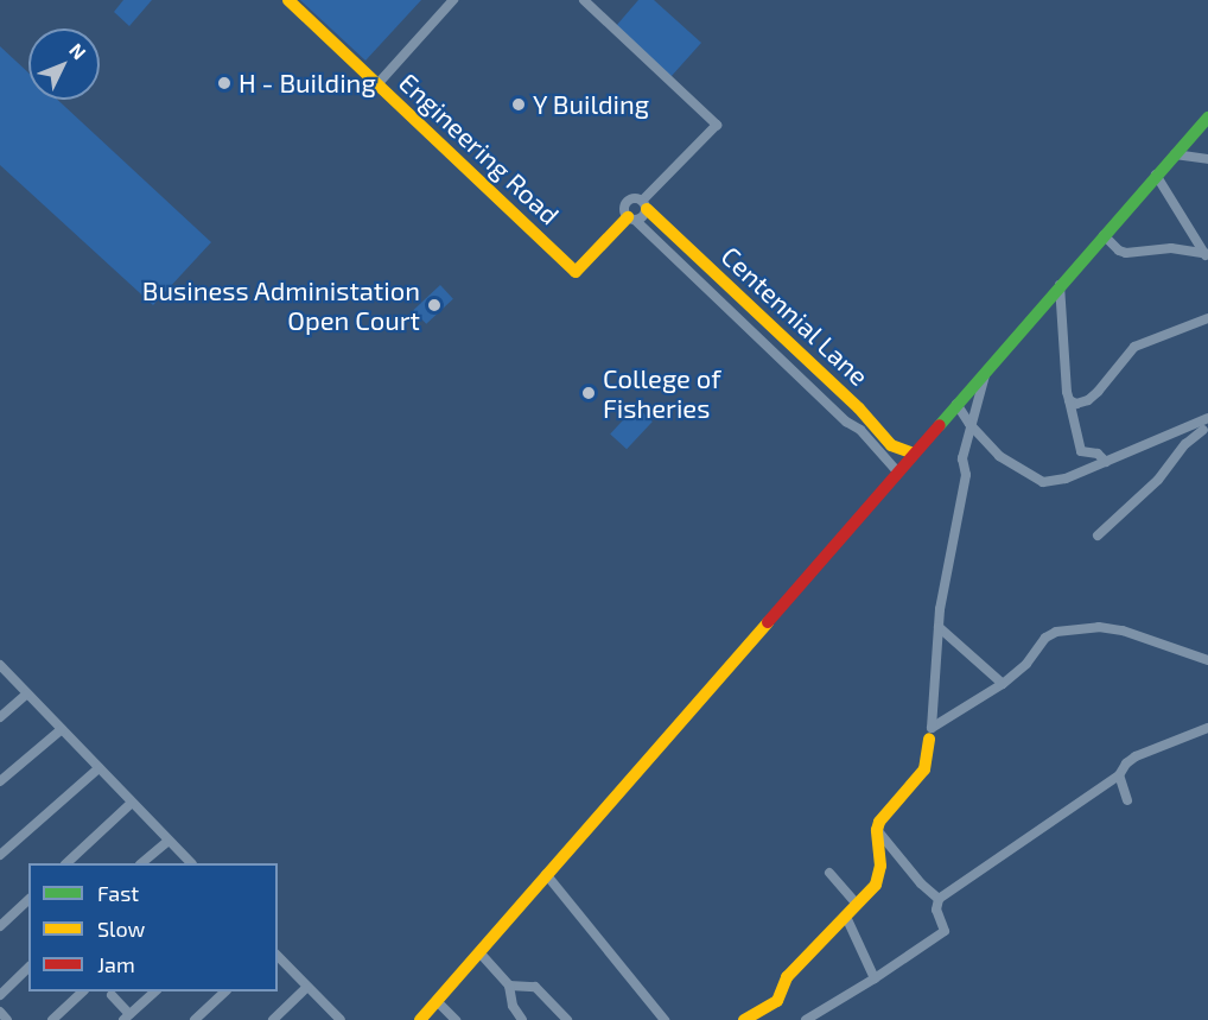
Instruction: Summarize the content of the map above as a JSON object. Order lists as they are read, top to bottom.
{
  "streets": {
    "street": ["Engineering Road", "Centennial Lane"]
  },
  "crossings": [
    ["Engineering Road", "Centennial Lane"]
  ],
  "places": [
    "H - Building",
    "Y Building",
    "Business Administation Open Court",
    "College of Fisheries"
  ],
  "legend": ["Fast", "Slow", "Jam"],
  "north": "top right"
}
